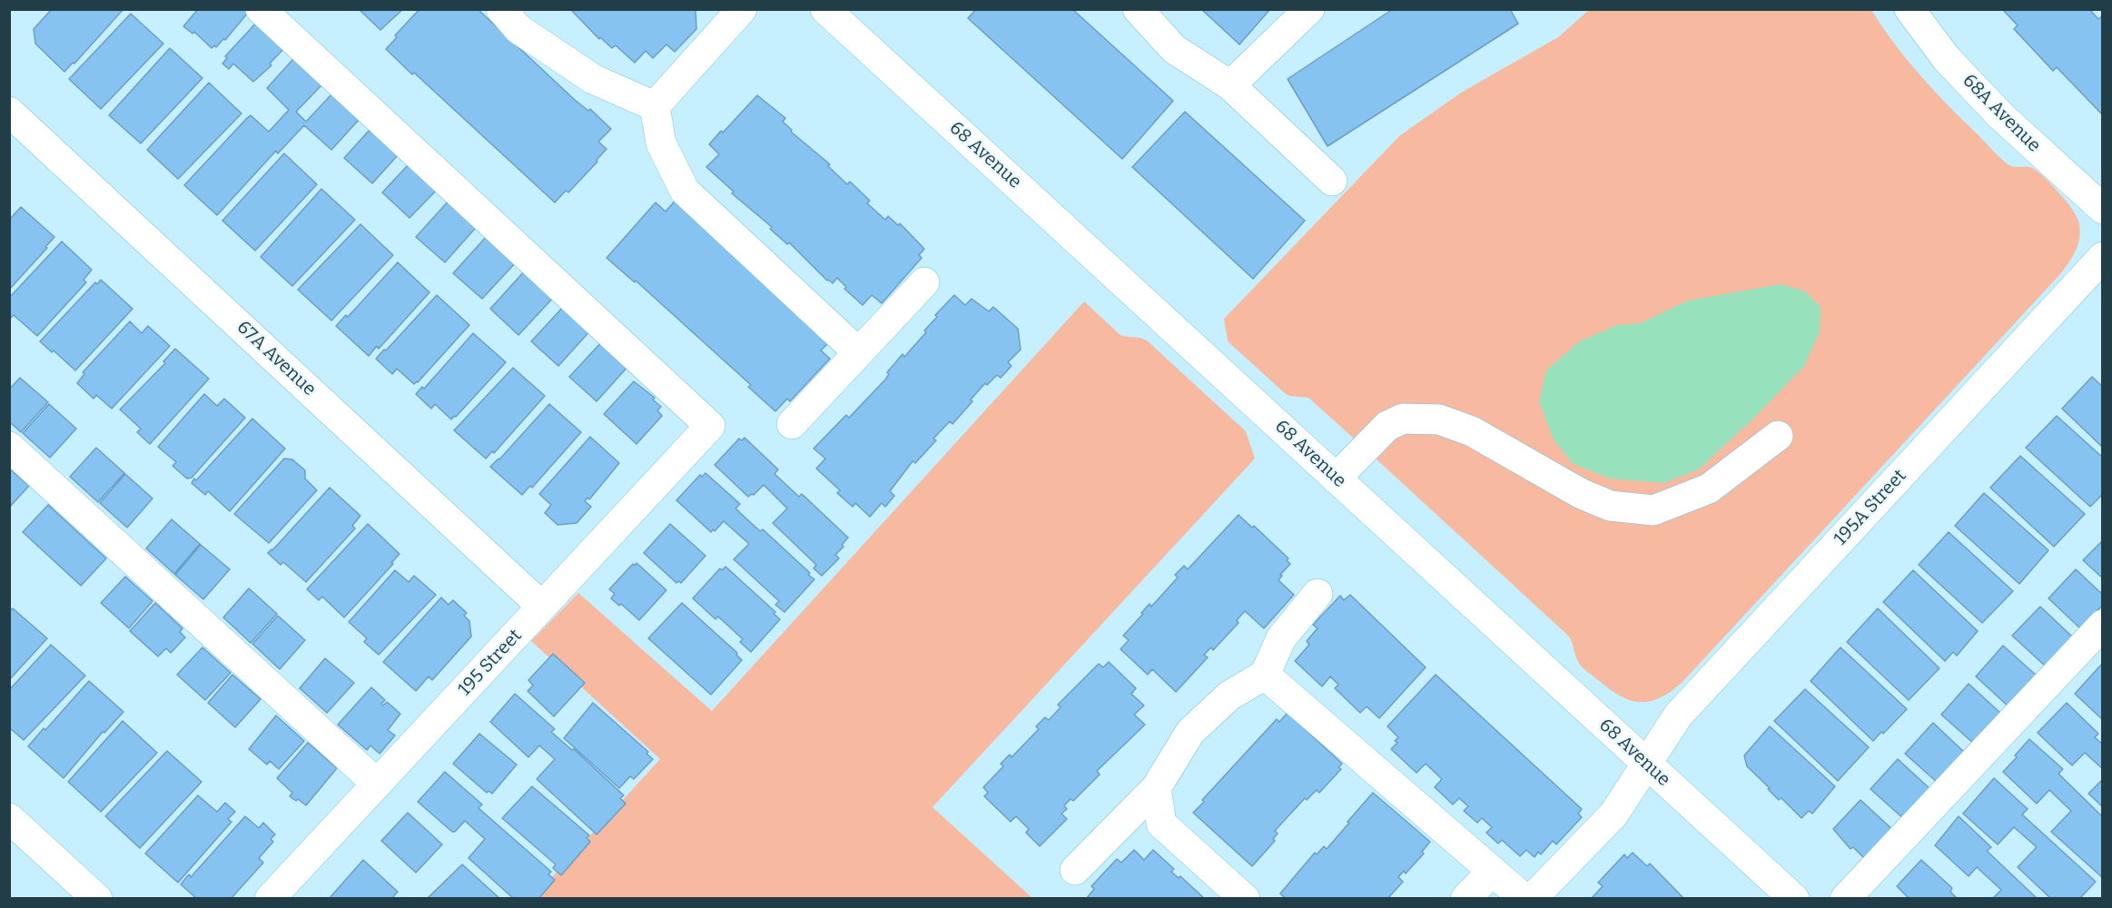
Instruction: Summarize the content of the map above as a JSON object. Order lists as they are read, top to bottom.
{
  "streets": {
    "street": [
      "68A Avenue",
      "68 Avenue",
      "67A Avenue",
      "195A Street",
      "195 Street"
    ]
  },
  "crossings": [
    ["68 Avenue", "195A Street"],
    ["67A Avenue", "195 Street"]
  ]
}
